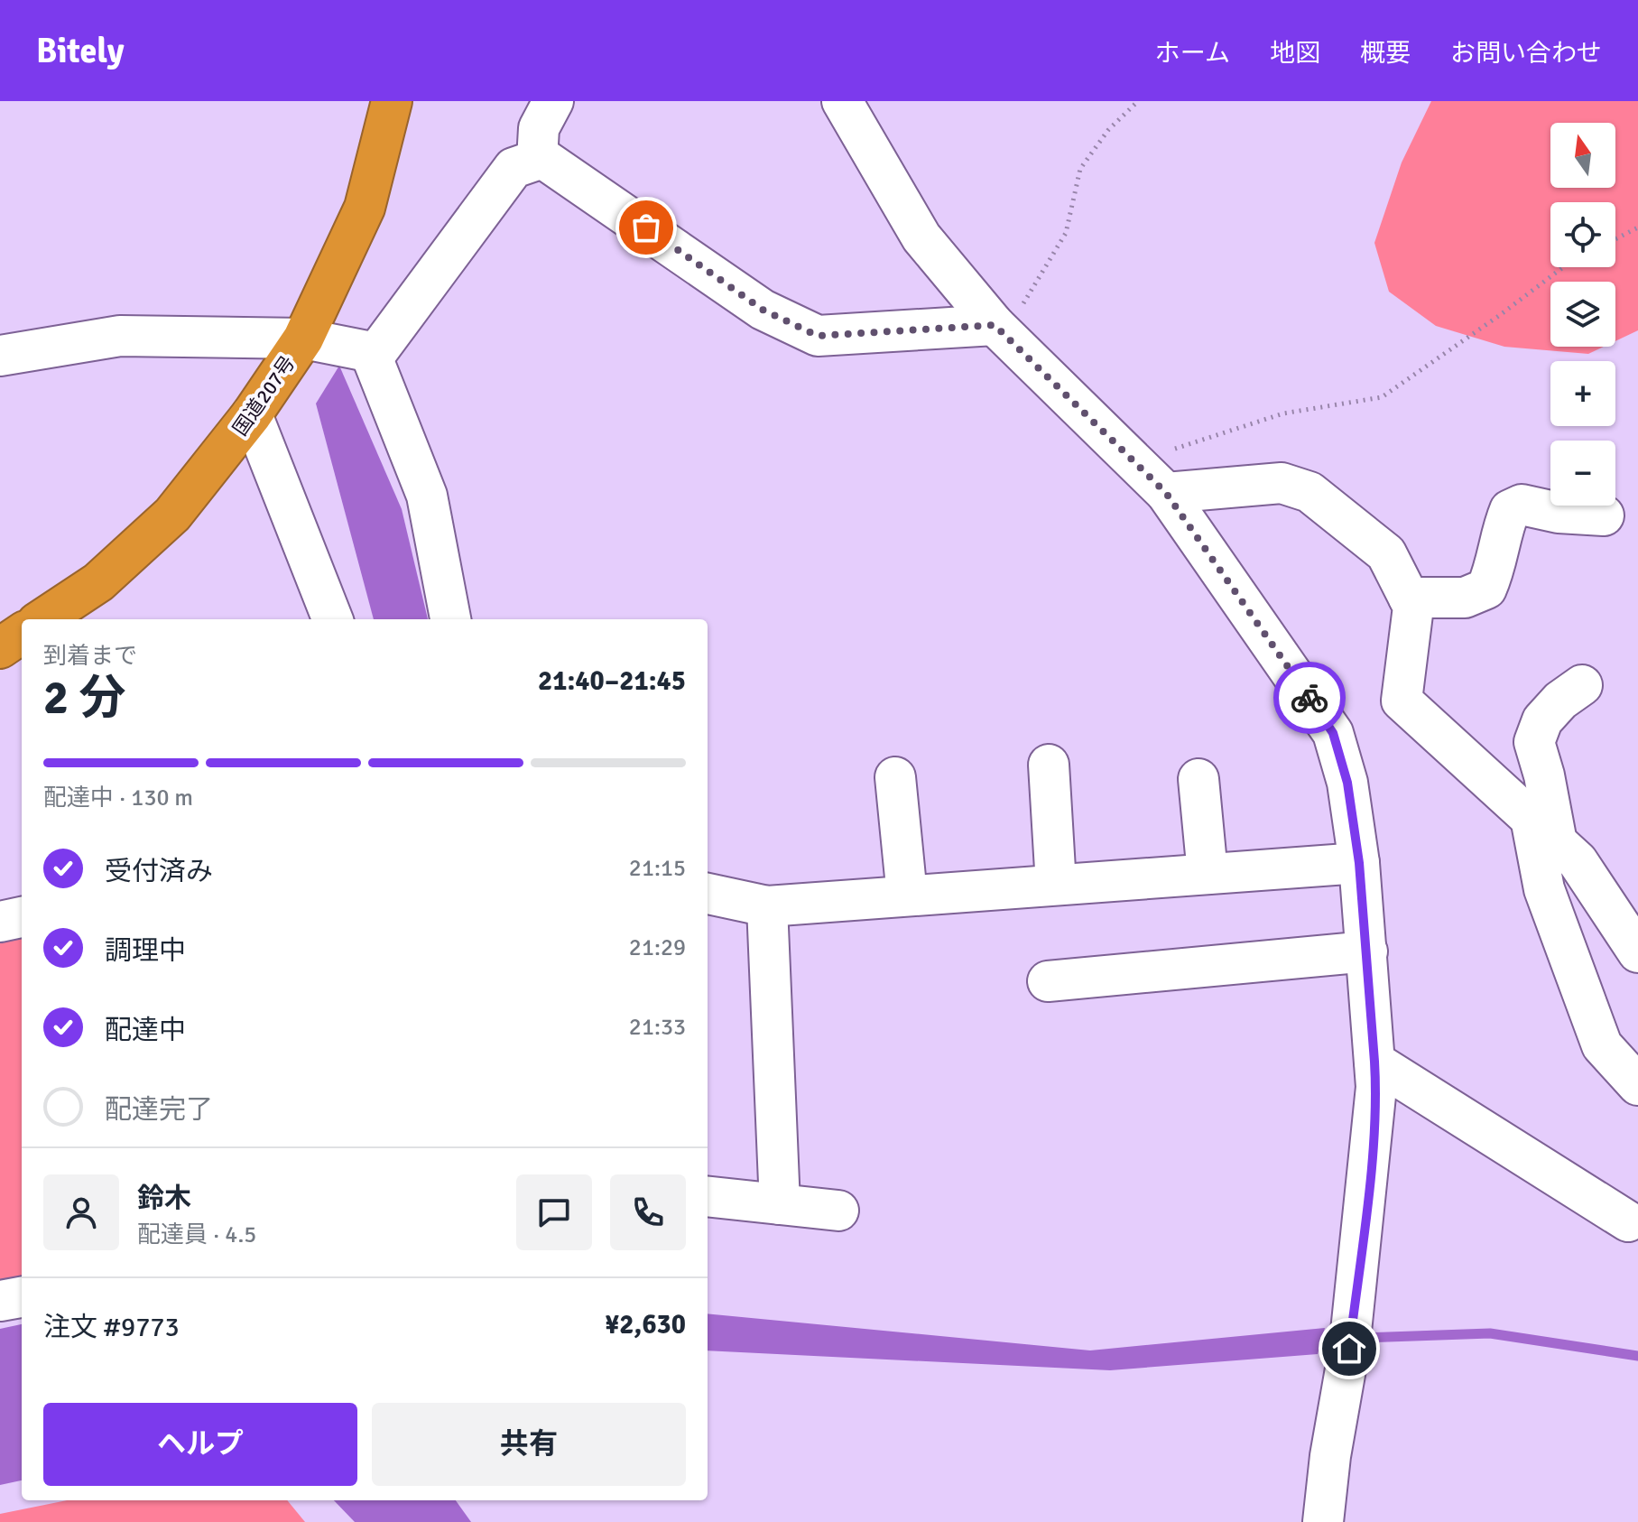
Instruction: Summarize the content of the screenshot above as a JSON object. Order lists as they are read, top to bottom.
{
  "streets": {
    "highway": ["国道207号"]
  },
  "north": "top",
  "page": {
    "header": "Bitely",
    "nav": [
      "ホーム",
      "地図",
      "概要",
      "お問い合わせ"
    ],
    "map_buttons": ["+", "−"],
    "heading": ["2 分", "到着まで", "21:40–21:45"],
    "panel": [
      "鈴木",
      "配達員 · 4.5",
      "注文 #9773",
      "¥2,630"
    ],
    "bar": "配達中 · 130 m",
    "list": [
      ["受付済み", "21:15"],
      ["調理中", "21:29"],
      ["配達中", "21:33"],
      "配達完了"
    ],
    "buttons": ["ヘルプ", "共有"]
  }
}
